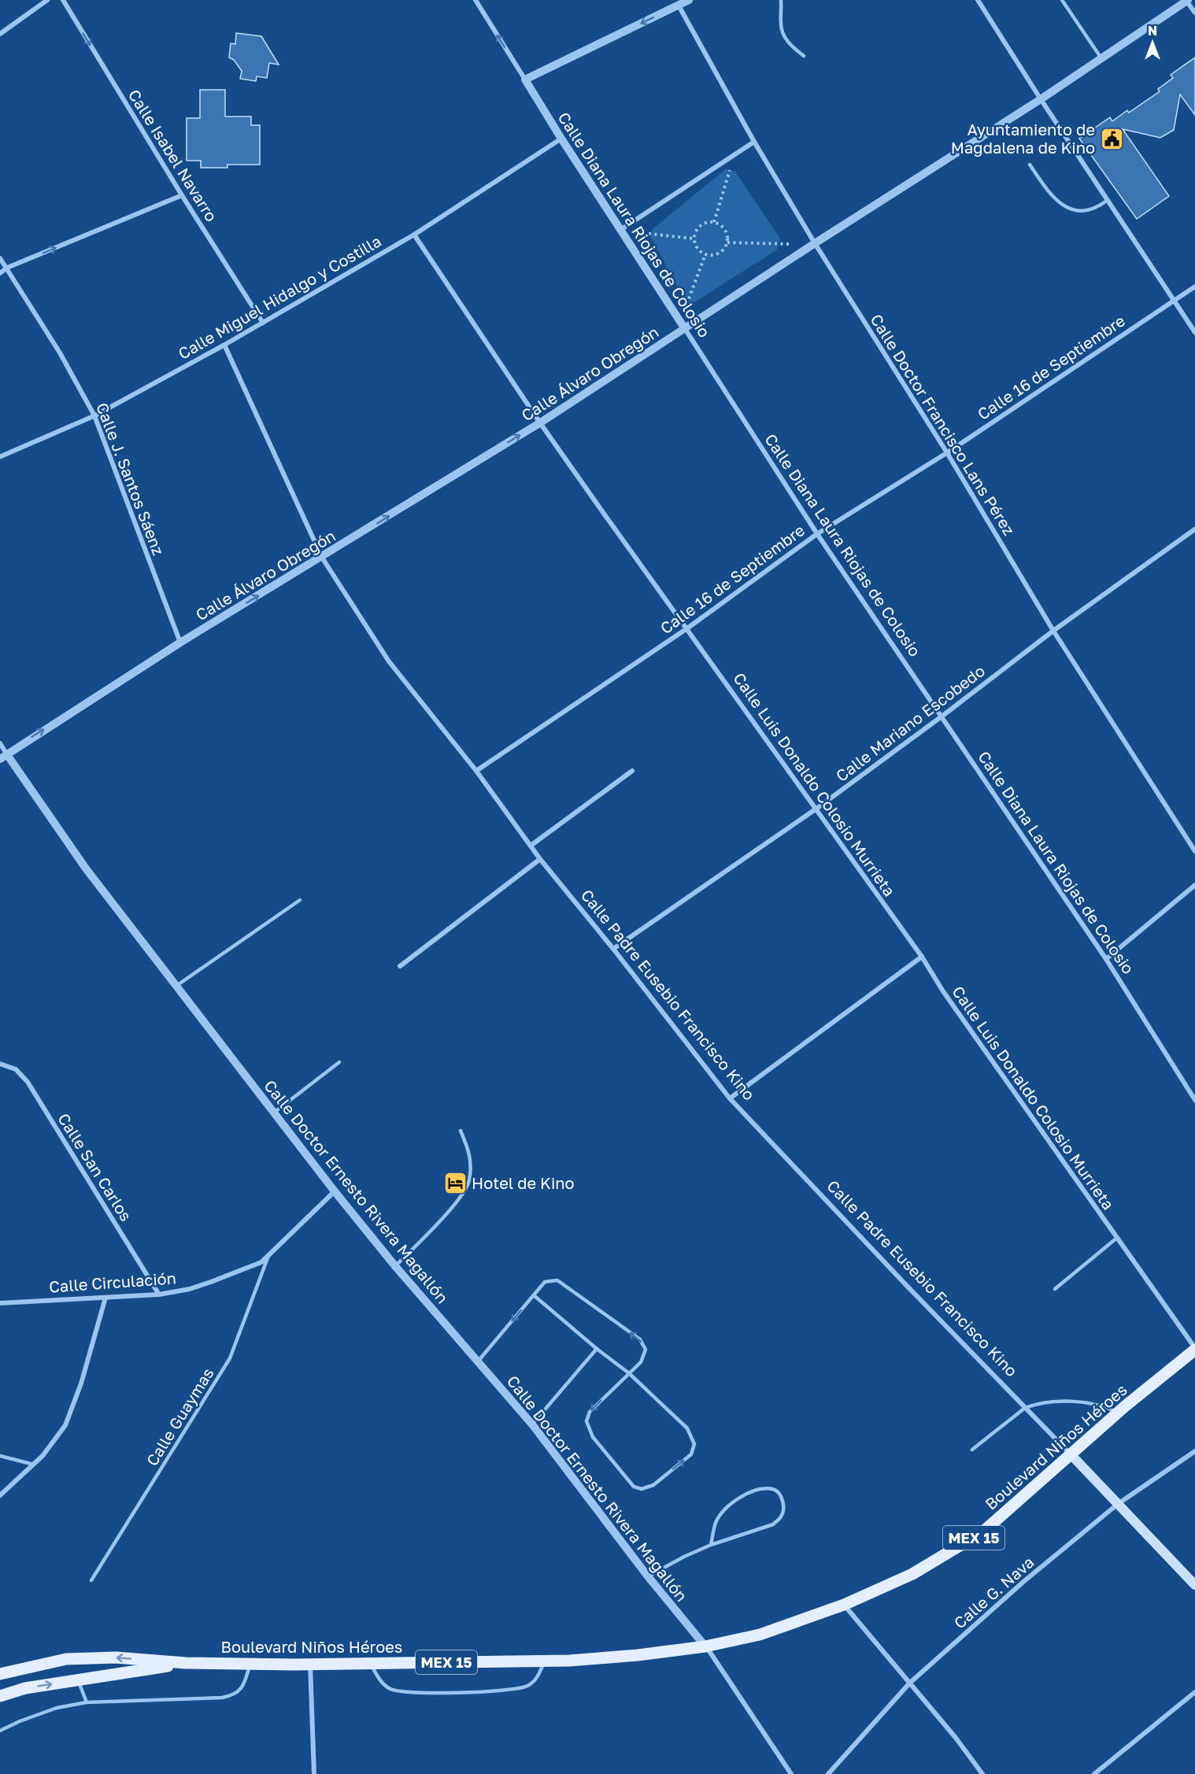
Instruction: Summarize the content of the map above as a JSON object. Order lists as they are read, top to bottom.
{
  "streets": {
    "main road": ["Calle Padre Eusebio Francisco Kino", "Boulevard Niños Héroes", "MEX 15"],
    "street": [
      "Calle Isabel Navarro",
      "Calle Diana Laura Riojas de Colosio",
      "Calle Miguel Hidalgo y Costilla",
      "Calle 16 de Septiembre",
      "Calle Álvaro Obregón",
      "Calle Doctor Francisco Lans Pérez",
      "Calle J. Santos Sáenz",
      "Calle Mariano Escobedo",
      "Calle Luis Donaldo Colosio Murrieta",
      "Calle San Carlos",
      "Calle Doctor Ernesto Rivera Magallón",
      "Calle Circulación",
      "Calle G. Nava"
    ],
    "lane": ["Calle Guaymas"]
  },
  "crossings": [
    ["Calle Isabel Navarro", "Calle Miguel Hidalgo y Costilla"],
    ["Calle Diana Laura Riojas de Colosio", "Calle Miguel Hidalgo y Costilla"],
    ["Calle Diana Laura Riojas de Colosio", "Calle 16 de Septiembre"],
    ["Calle Diana Laura Riojas de Colosio", "Calle Álvaro Obregón"],
    ["Calle Diana Laura Riojas de Colosio", "Calle Mariano Escobedo"],
    ["Calle Miguel Hidalgo y Costilla", "Calle J. Santos Sáenz"],
    ["Calle Miguel Hidalgo y Costilla", "Calle Luis Donaldo Colosio Murrieta"],
    ["Calle Miguel Hidalgo y Costilla", "Calle Padre Eusebio Francisco Kino"],
    ["Calle 16 de Septiembre", "Calle Doctor Francisco Lans Pérez"],
    ["Calle 16 de Septiembre", "Calle Luis Donaldo Colosio Murrieta"],
    ["Calle 16 de Septiembre", "Calle Padre Eusebio Francisco Kino"],
    ["Calle Álvaro Obregón", "Calle Doctor Francisco Lans Pérez"],
    ["Calle Álvaro Obregón", "Calle J. Santos Sáenz"],
    ["Calle Álvaro Obregón", "Calle Luis Donaldo Colosio Murrieta"],
    ["Calle Álvaro Obregón", "Calle Padre Eusebio Francisco Kino"],
    ["Calle Álvaro Obregón", "Calle Doctor Ernesto Rivera Magallón"],
    ["Calle Doctor Francisco Lans Pérez", "Calle Mariano Escobedo"],
    ["Calle Mariano Escobedo", "Calle Luis Donaldo Colosio Murrieta"],
    ["Calle Mariano Escobedo", "Calle Padre Eusebio Francisco Kino"],
    ["Calle Luis Donaldo Colosio Murrieta", "Boulevard Niños Héroes"],
    ["Calle Padre Eusebio Francisco Kino", "Boulevard Niños Héroes"],
    ["Calle Padre Eusebio Francisco Kino", "Calle G. Nava"],
    ["Calle San Carlos", "Calle Circulación"],
    ["Calle Doctor Ernesto Rivera Magallón", "Calle Circulación"],
    ["Calle Doctor Ernesto Rivera Magallón", "Boulevard Niños Héroes"],
    ["Calle Circulación", "Calle Guaymas"]
  ],
  "one_way": ["Calle Isabel Navarro", "Calle Álvaro Obregón"],
  "places": {
    "public building": ["Ayuntamiento de Magdalena de Kino"],
    "hotel": ["Hotel de Kino"]
  },
  "north": "top"
}
